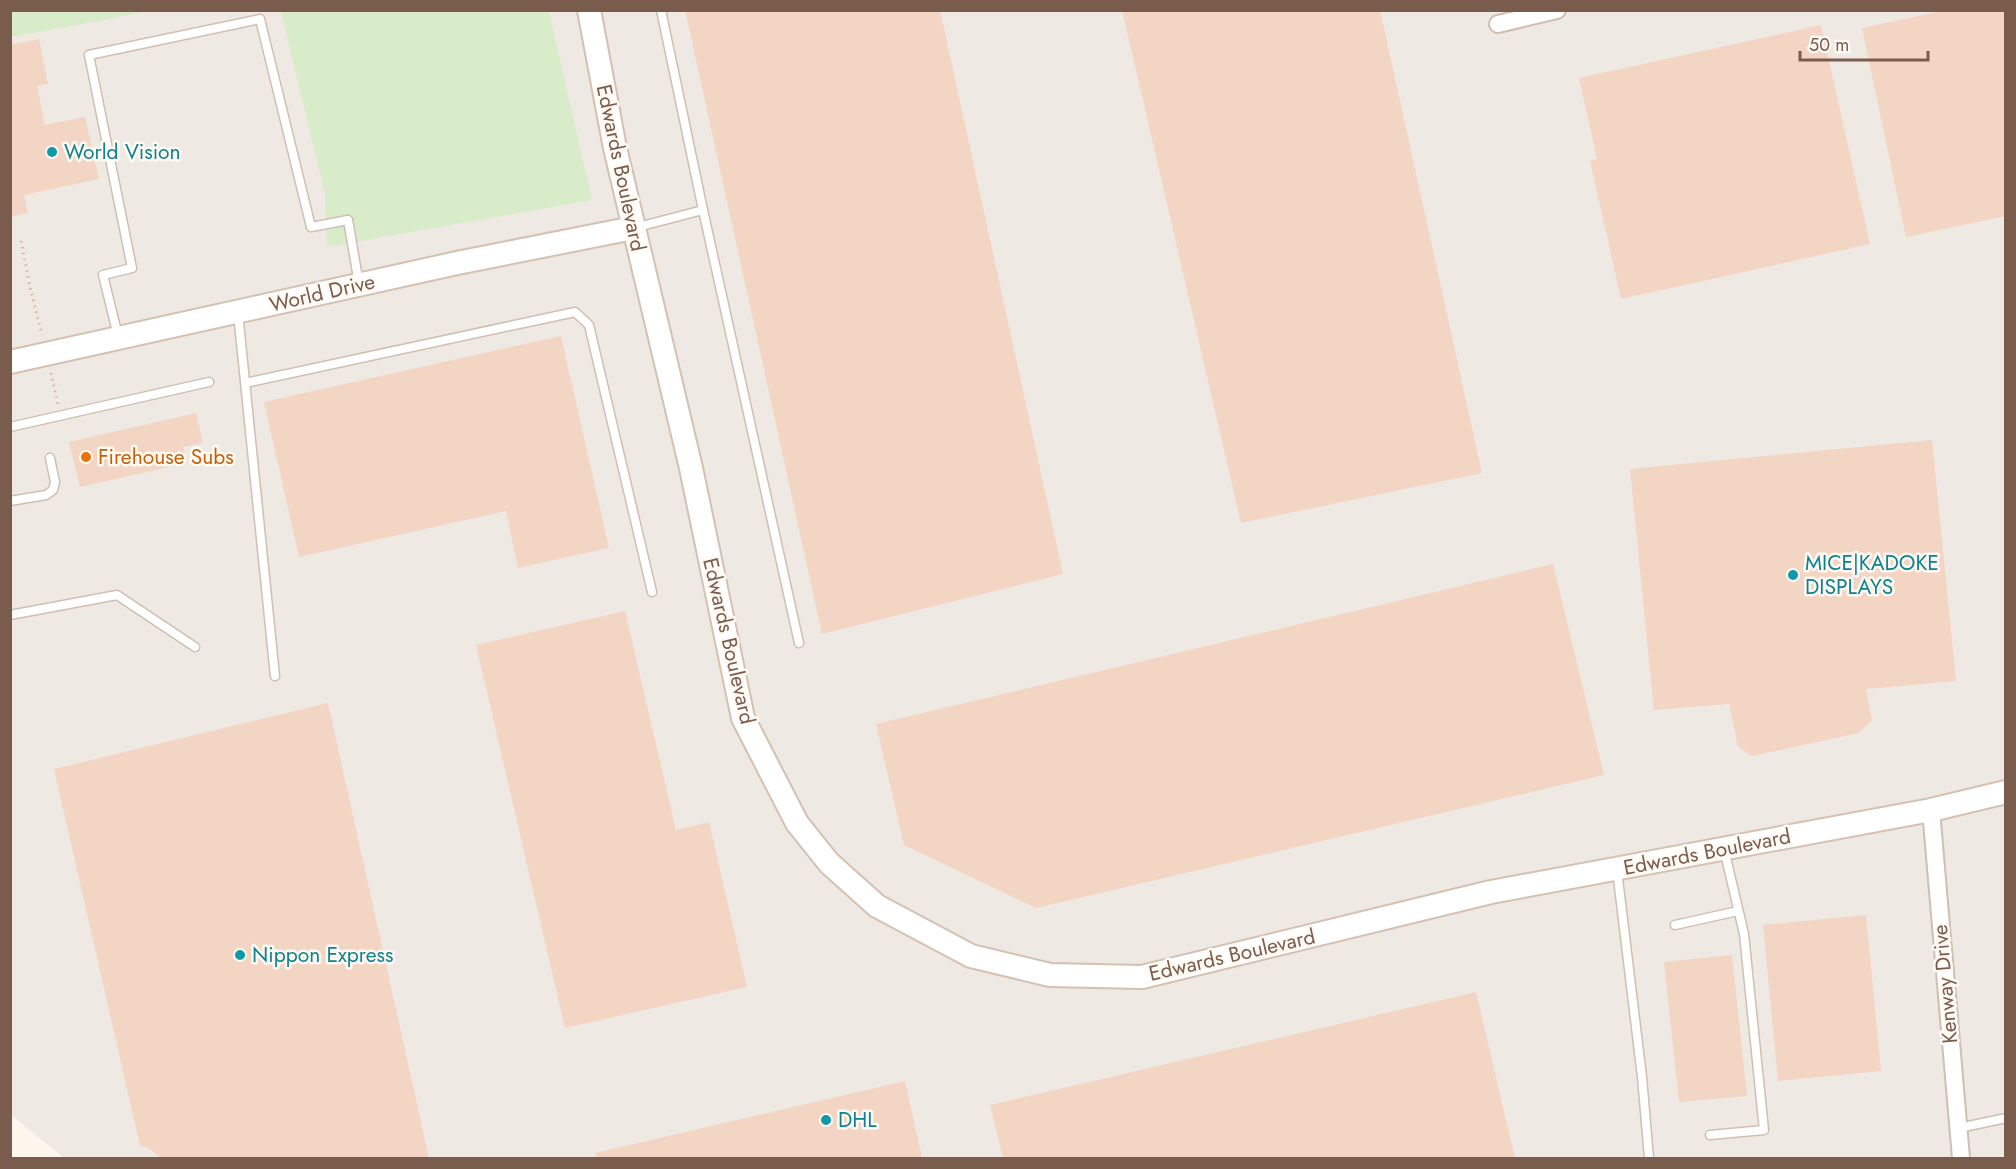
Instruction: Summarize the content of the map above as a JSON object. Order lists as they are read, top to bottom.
{
  "streets": {
    "street": ["Edwards Boulevard", "World Drive", "Kenway Drive"]
  },
  "crossings": [
    ["Edwards Boulevard", "World Drive"],
    ["Edwards Boulevard", "Kenway Drive"]
  ],
  "places": [
    "World Vision",
    "Firehouse Subs",
    "MICE|KADOKE DISPLAYS",
    "Nippon Express",
    "DHL"
  ],
  "scale_bar": "50 m"
}
